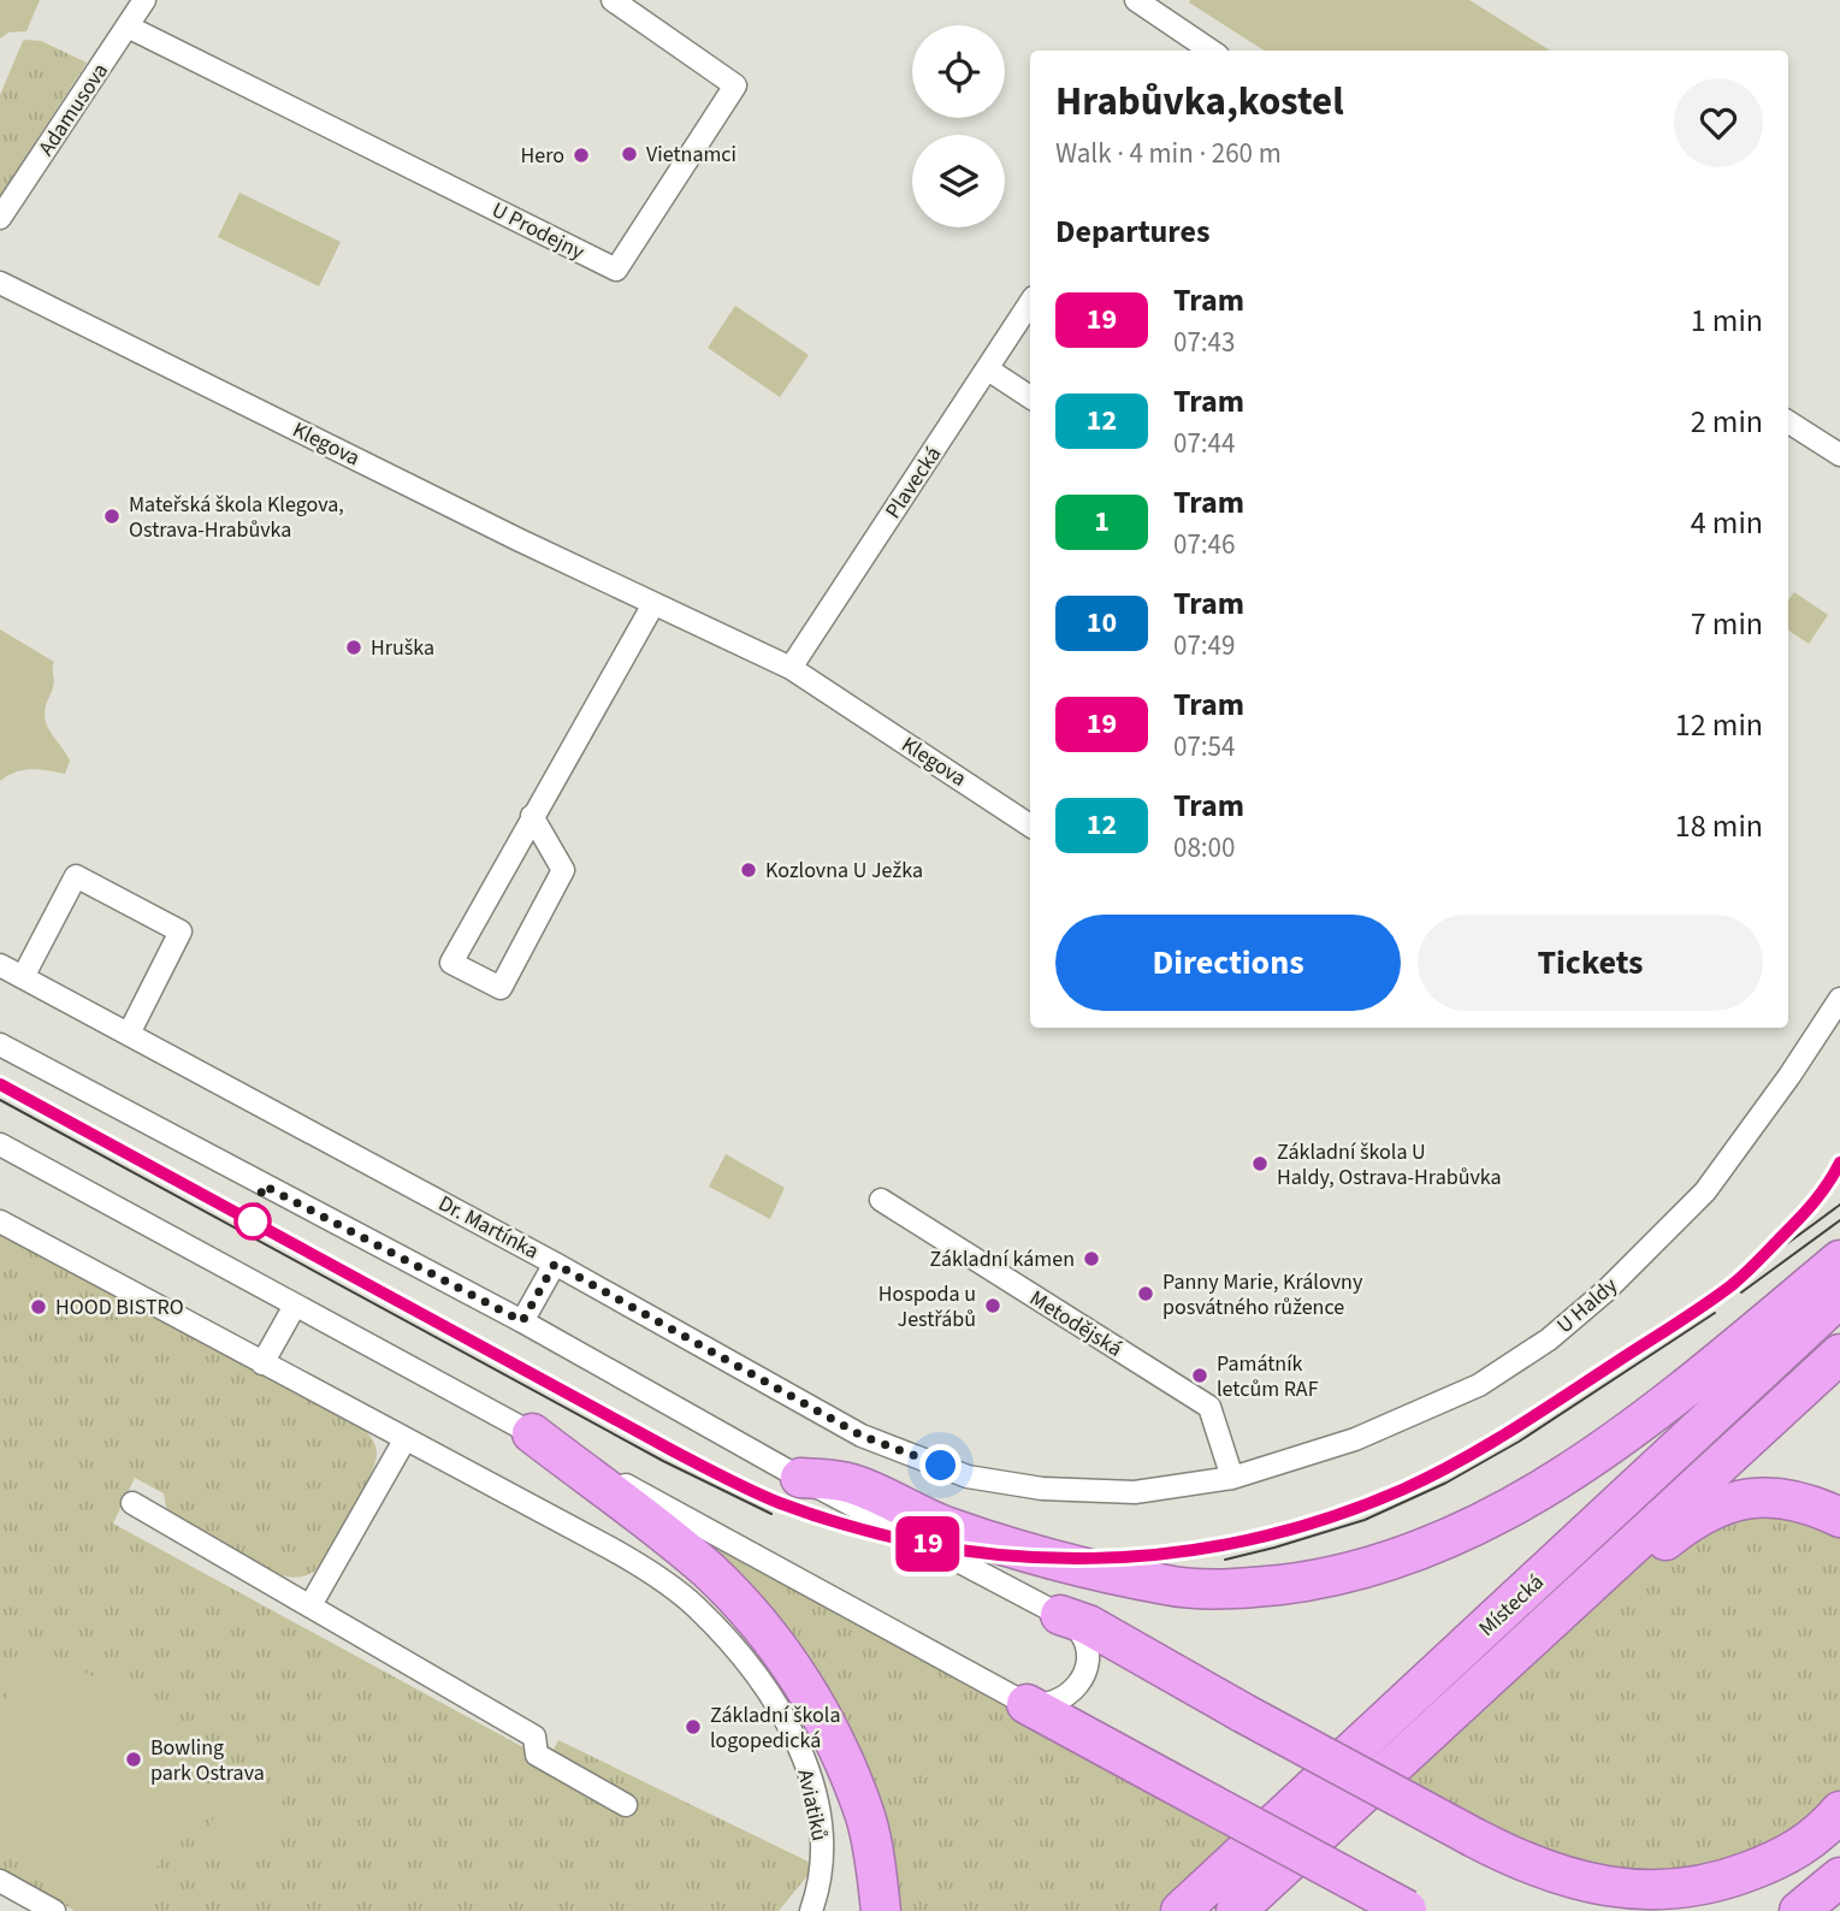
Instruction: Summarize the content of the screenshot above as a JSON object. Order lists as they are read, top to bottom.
{
  "streets": {
    "highway": ["Místecká"],
    "street": [
      "Adamusova",
      "U Prodejny",
      "Klegova",
      "Plavecká",
      "Dr. Martínka",
      "U Haldy",
      "Metodějská",
      "Aviatiků"
    ]
  },
  "crossings": [
    ["Adamusova", "U Prodejny"],
    ["Klegova", "Plavecká"],
    ["Dr. Martínka", "U Haldy"],
    ["Dr. Martínka", "Metodějská"],
    ["U Haldy", "Metodějská"]
  ],
  "places": [
    "Vietnamci",
    "Hero",
    "Mateřská škola Klegova, Ostrava-Hrabůvka",
    "Hruška",
    "Kozlovna U Ježka",
    "Základní škola U Haldy, Ostrava-Hrabůvka",
    "Základní kámen",
    "Panny Marie, Královny posvátného růžence",
    "Hospoda u Jestřábů",
    "HOOD BISTRO",
    "Památník letcům RAF",
    "Základní škola logopedická",
    "Bowling park Ostrava"
  ],
  "lines": ["tram line 19"],
  "page": {
    "on_map": "19",
    "heading": [
      ["Hrabůvka,kostel", "Walk · 4 min · 260 m"],
      "Departures"
    ],
    "list": [
      {
        "mark": "19",
        "name": "Tram",
        "note": "07:43",
        "value": "1 min"
      },
      {
        "mark": "12",
        "name": "Tram",
        "note": "07:44",
        "value": "2 min"
      },
      {
        "mark": "1",
        "name": "Tram",
        "note": "07:46",
        "value": "4 min"
      },
      {
        "mark": "10",
        "name": "Tram",
        "note": "07:49",
        "value": "7 min"
      },
      {
        "mark": "19",
        "name": "Tram",
        "note": "07:54",
        "value": "12 min"
      },
      {
        "mark": "12",
        "name": "Tram",
        "note": "08:00",
        "value": "18 min"
      }
    ],
    "buttons": ["Directions", "Tickets"]
  }
}
